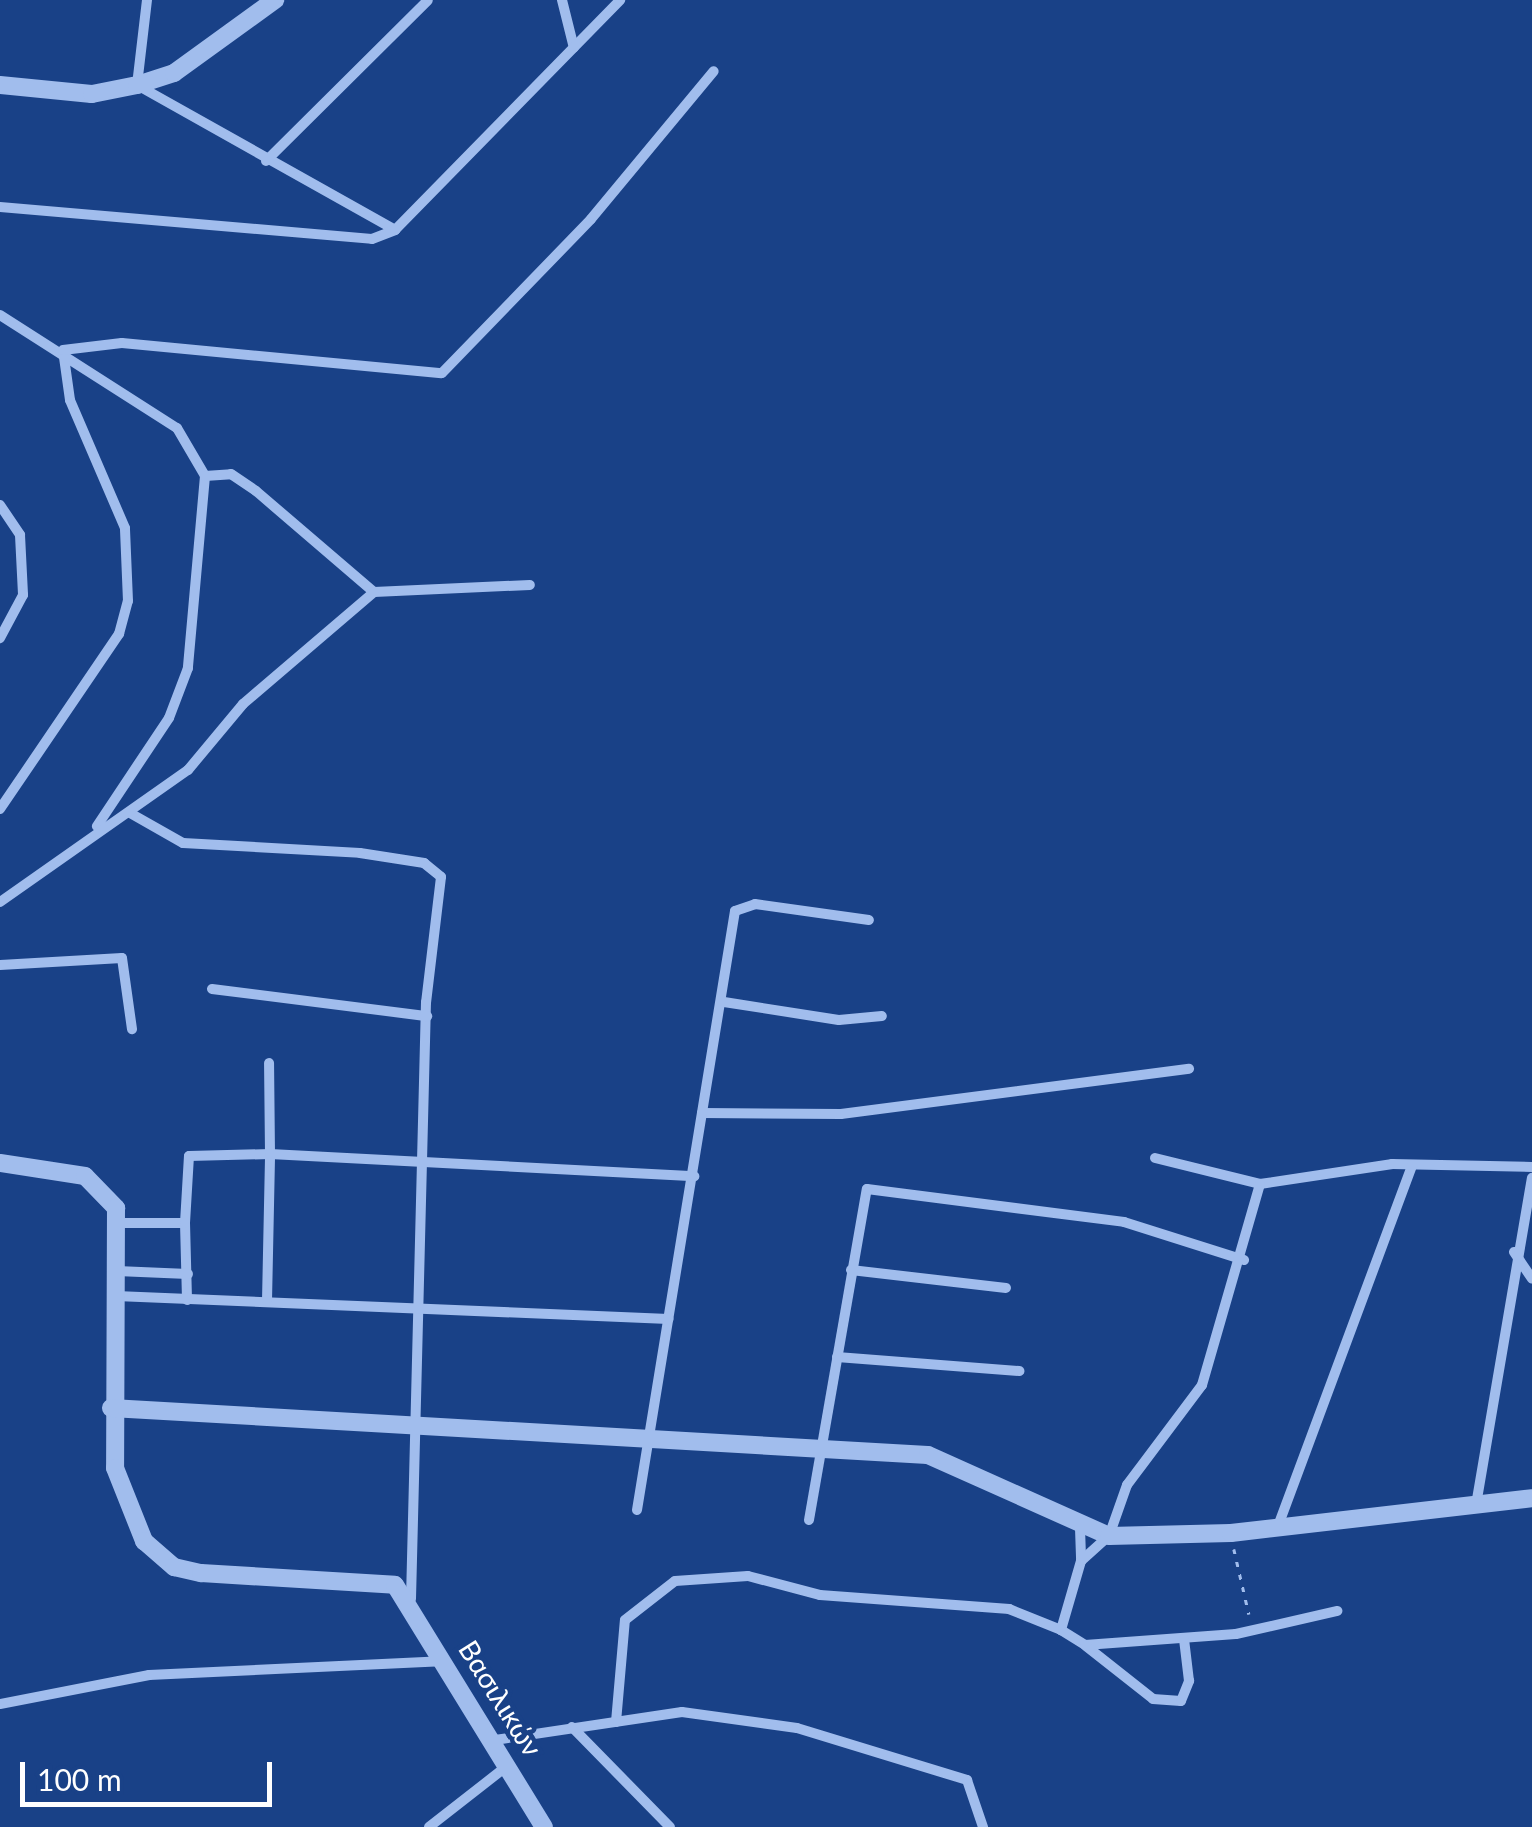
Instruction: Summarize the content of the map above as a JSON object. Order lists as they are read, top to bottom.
{
  "streets": {
    "street": ["Βασιλικών"]
  },
  "scale_bar": "100 m"
}
